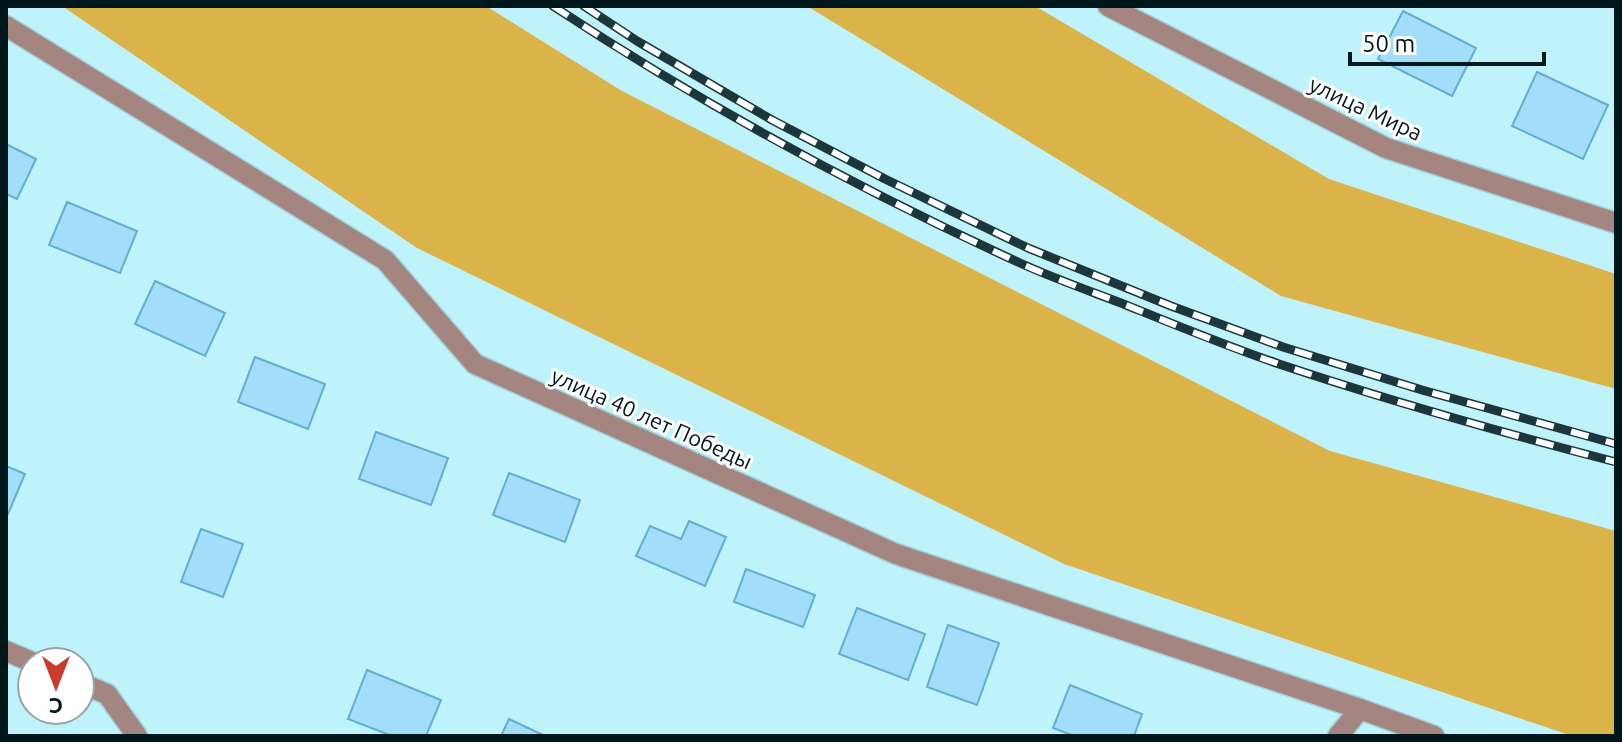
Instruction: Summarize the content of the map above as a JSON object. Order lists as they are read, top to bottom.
{
  "streets": {
    "street": ["улица Мира", "улица 40 лет Победы"]
  },
  "scale_bar": "50 m",
  "north": "bottom"
}
